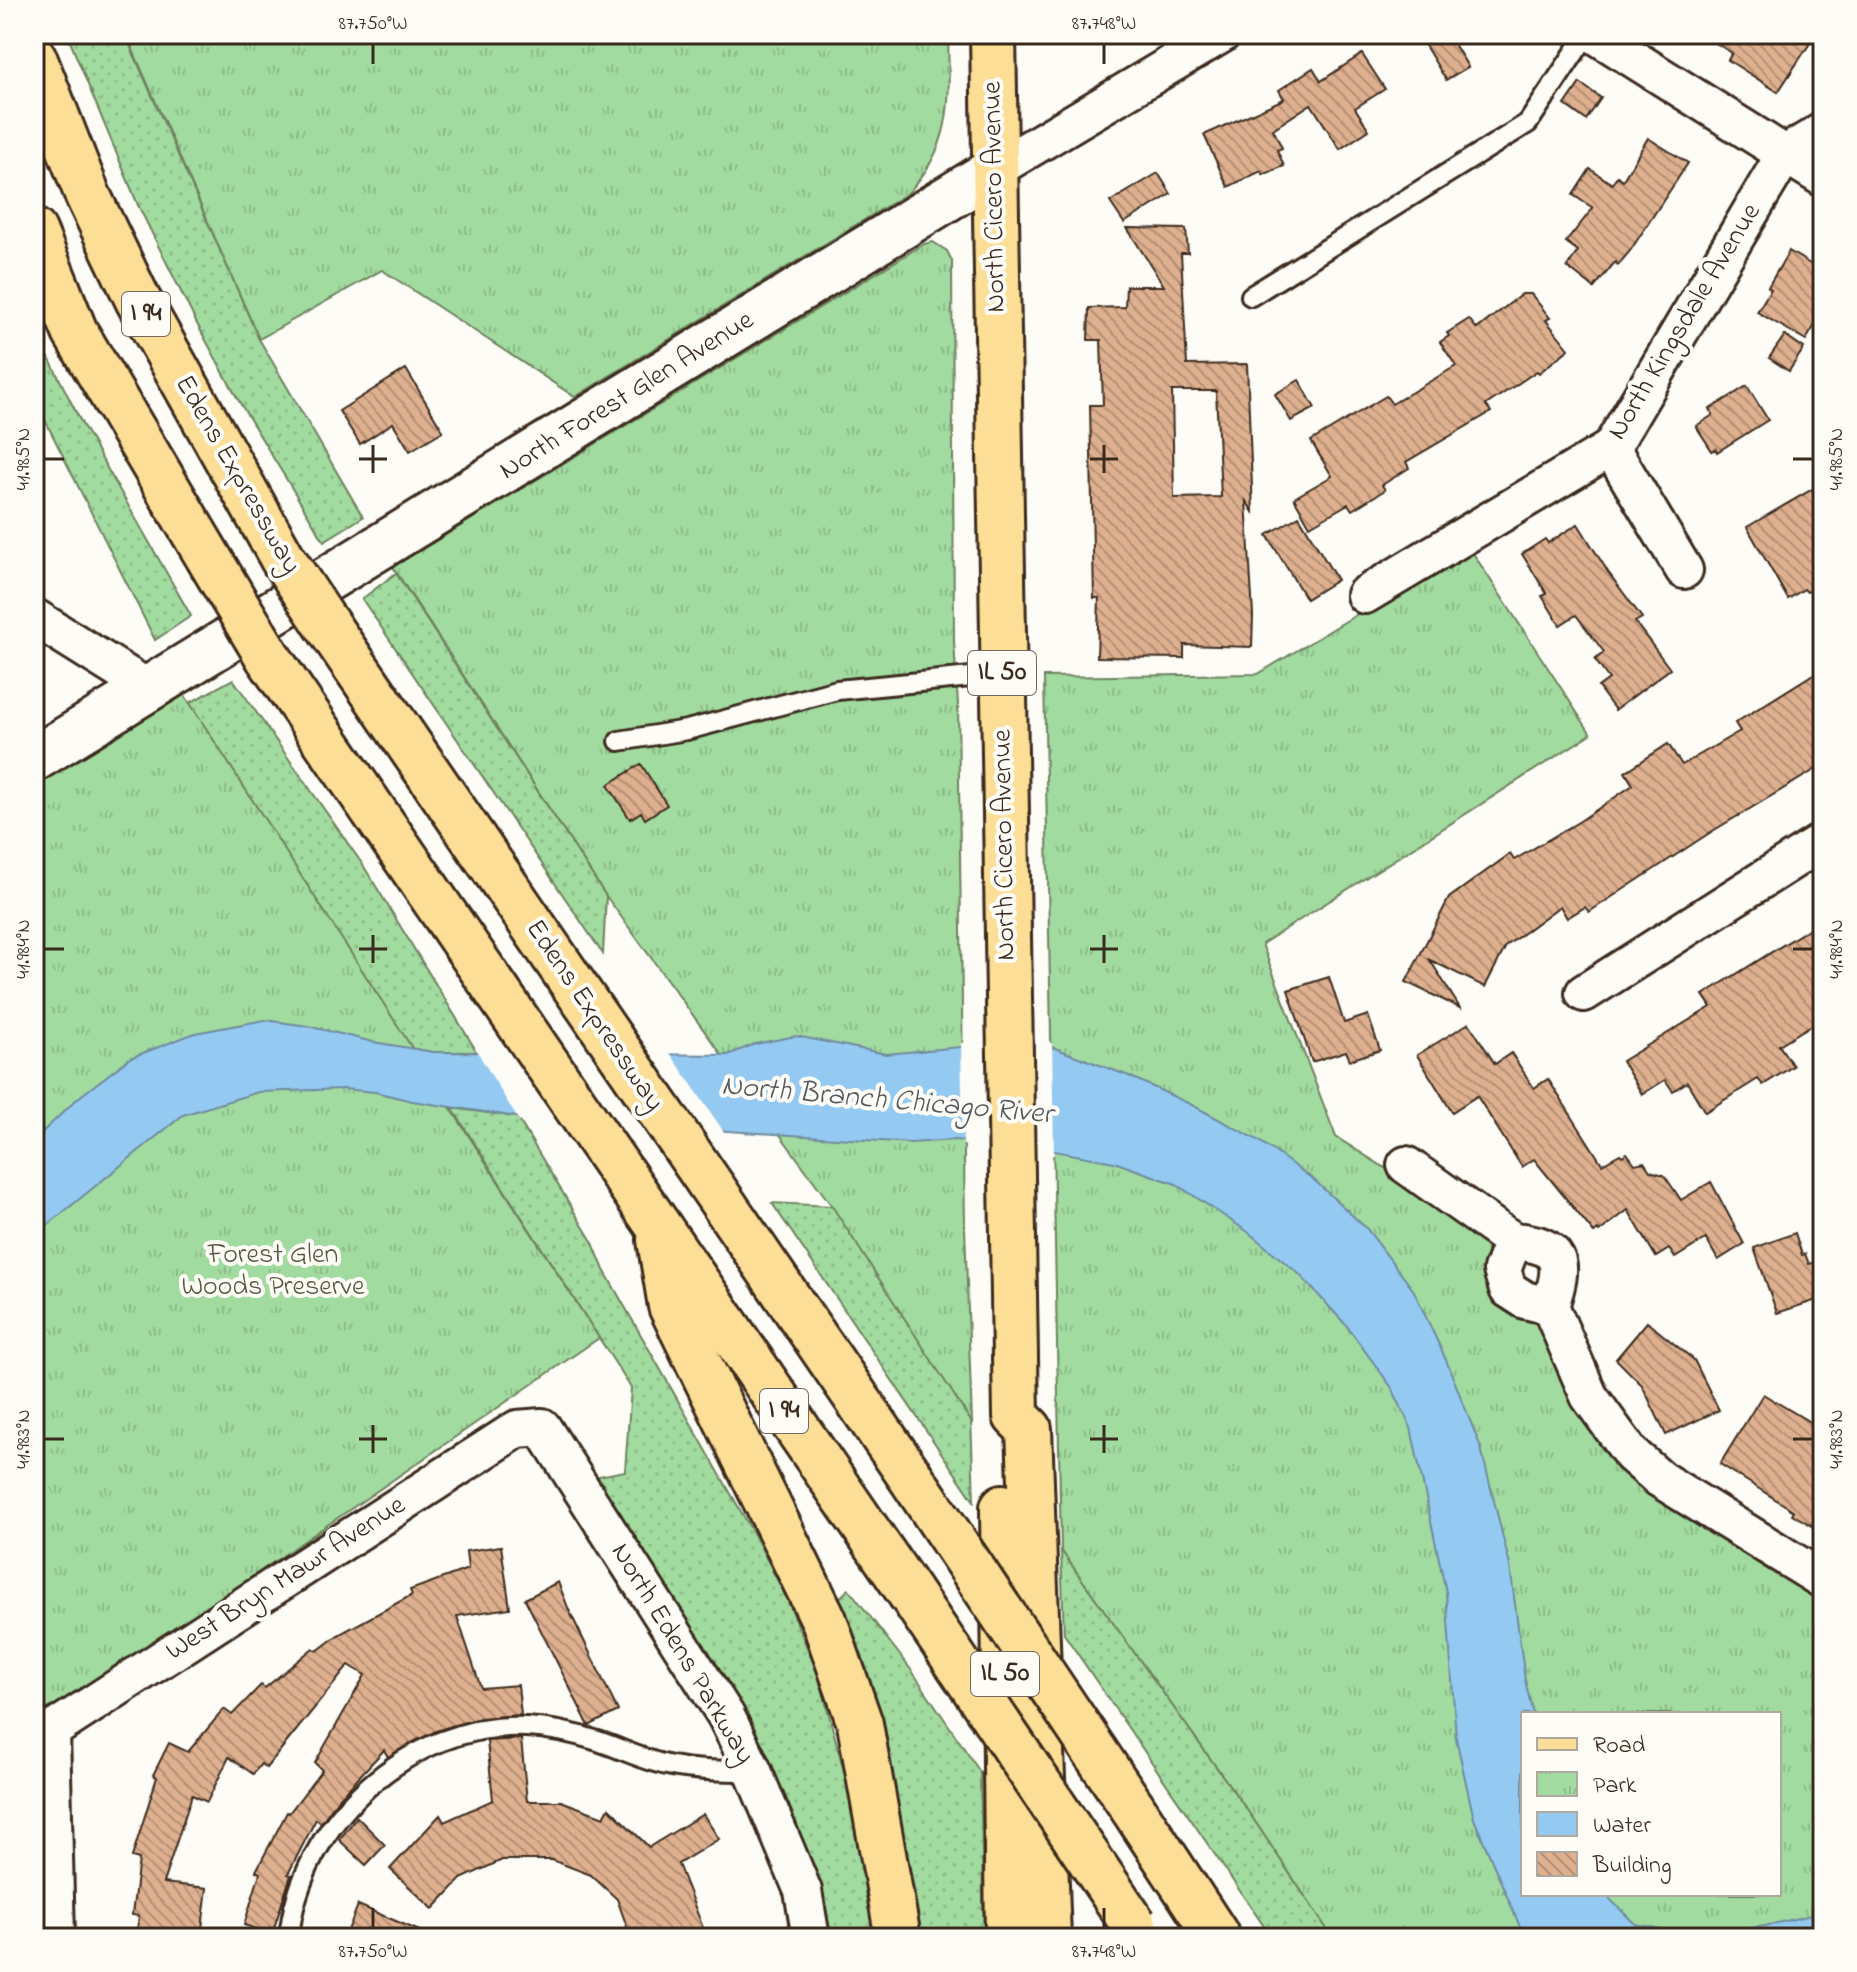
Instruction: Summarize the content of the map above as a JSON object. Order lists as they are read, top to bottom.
{
  "streets": {
    "main road": [
      "North Cicero Avenue",
      "I 94",
      "Edens Expressway",
      "IL 50"
    ],
    "street": [
      "North Kingsdale Avenue",
      "North Forest Glen Avenue",
      "West Bryn Mawr Avenue",
      "North Edens Parkway"
    ]
  },
  "crossings": [
    ["North Cicero Avenue", "North Forest Glen Avenue"],
    ["West Bryn Mawr Avenue", "North Edens Parkway"]
  ],
  "water": ["North Branch Chicago River"],
  "parks": ["Forest Glen Woods Preserve"],
  "legend": [
    "Road",
    "Park",
    "Water",
    "Building"
  ],
  "coordinates": [
    "87.750°W",
    "87.748°W",
    "41.985°N",
    "41.984°N",
    "41.983°N"
  ]
}
